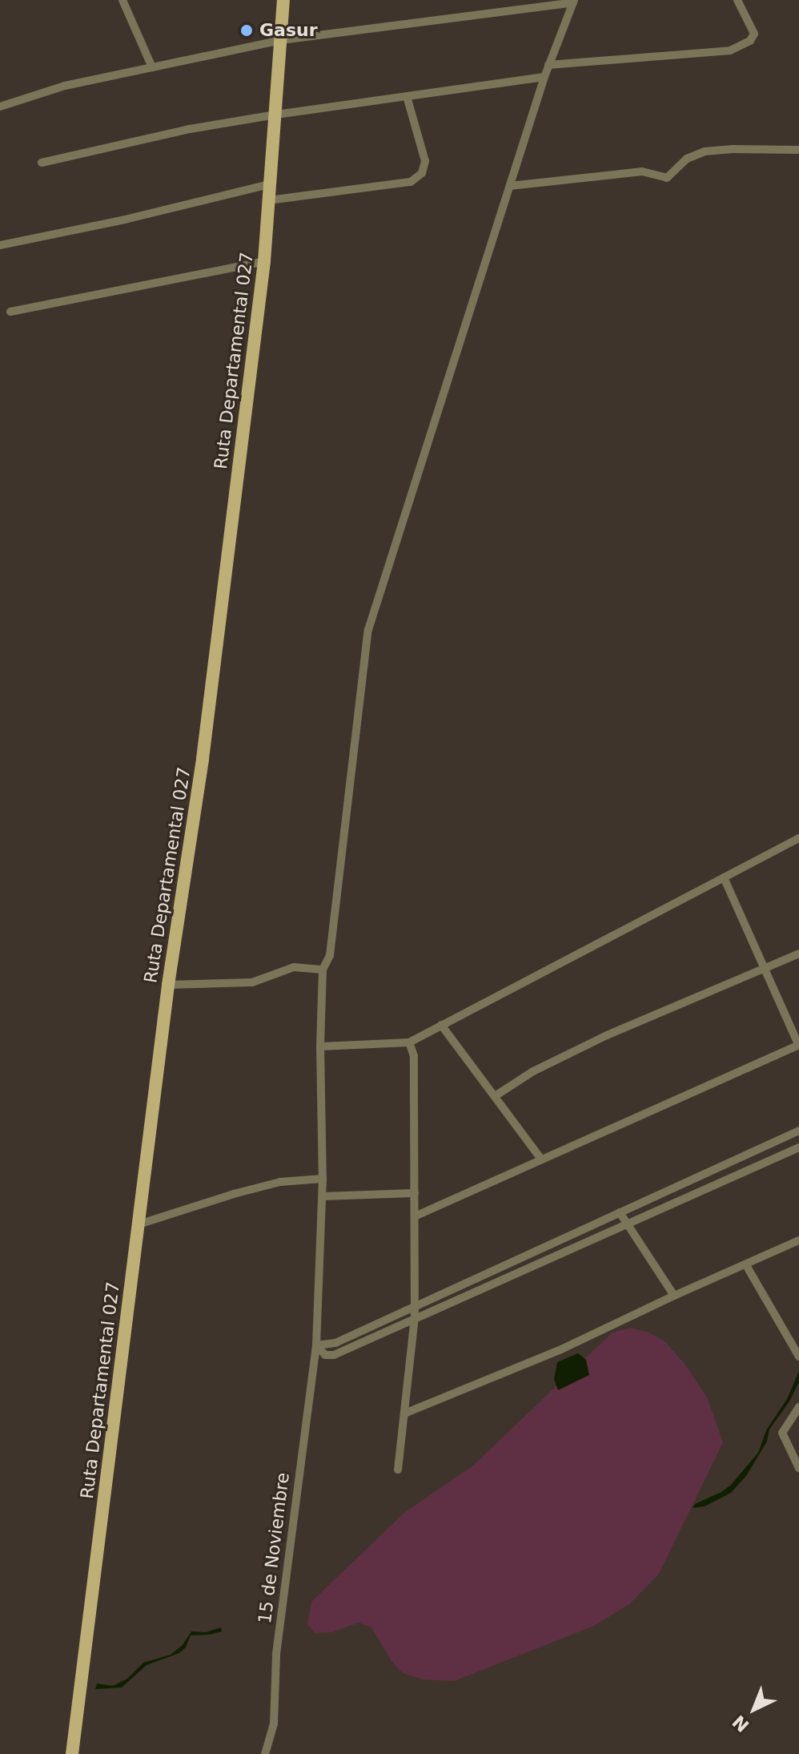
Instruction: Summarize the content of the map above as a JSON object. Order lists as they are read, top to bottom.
{
  "streets": {
    "main road": ["Ruta Departamental 027"],
    "street": ["15 de Noviembre"]
  },
  "places": ["Gasur"],
  "north": "bottom left"
}
